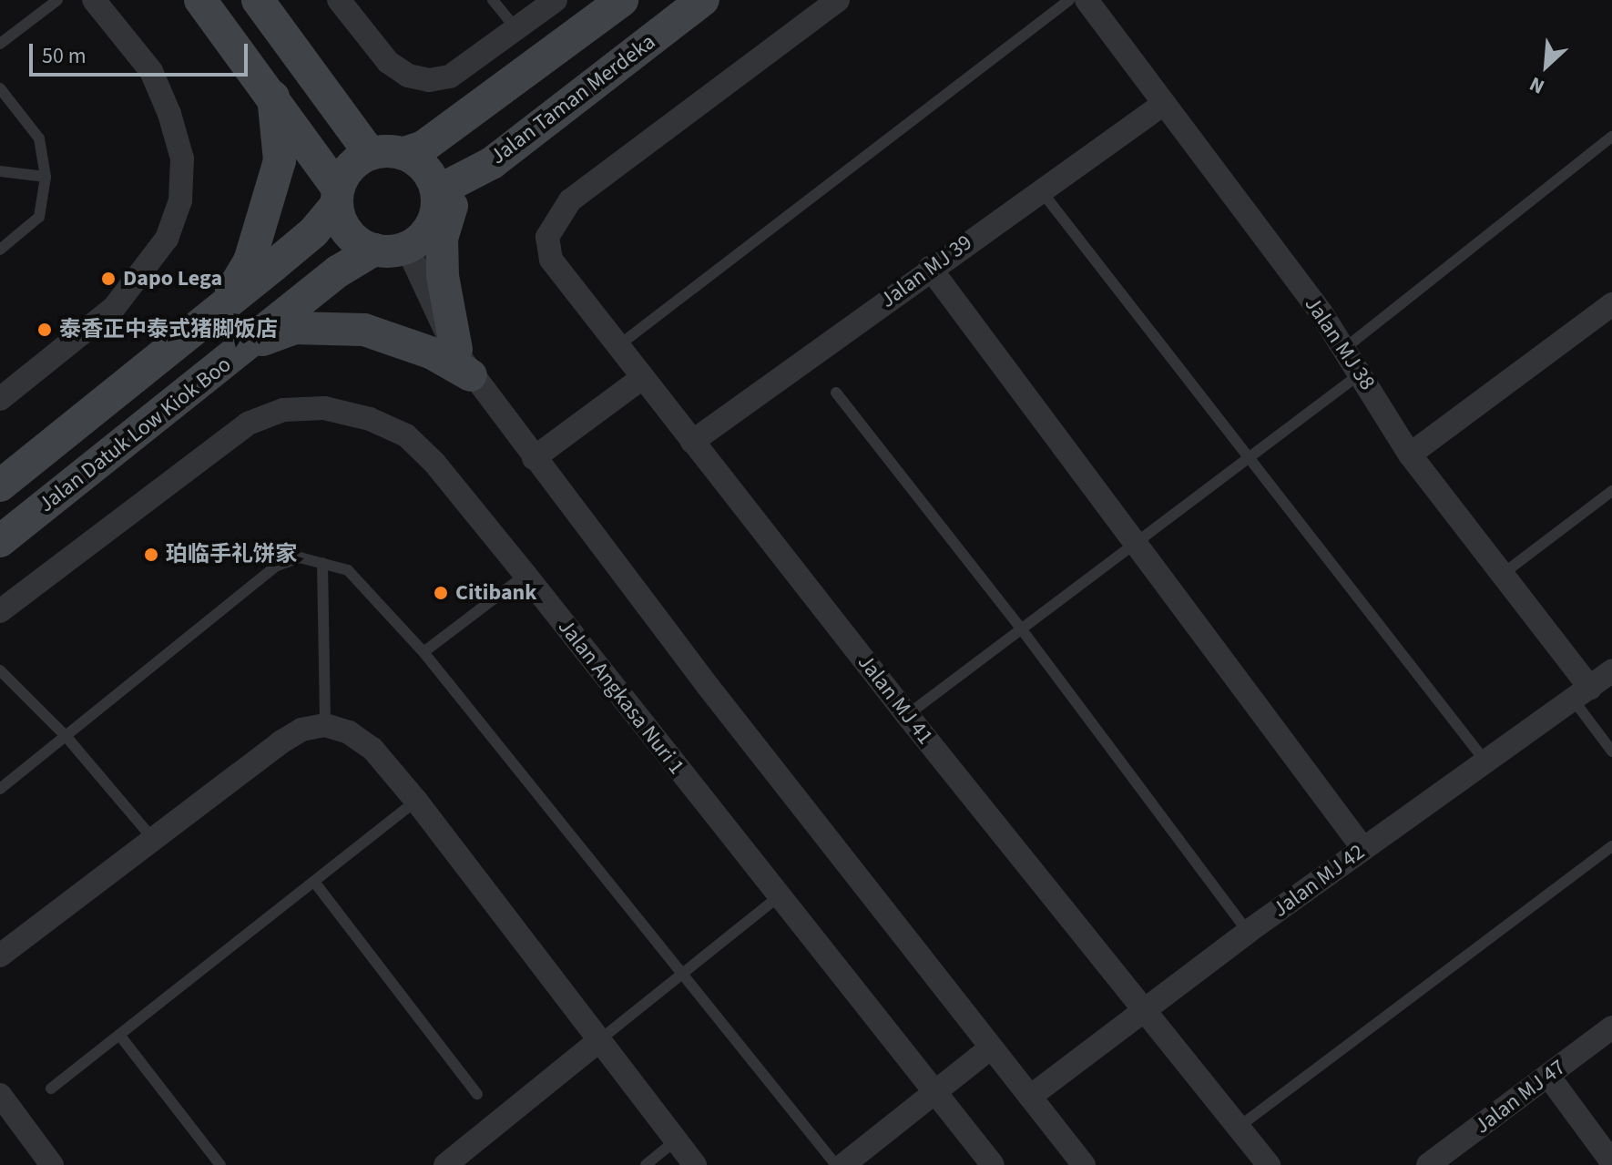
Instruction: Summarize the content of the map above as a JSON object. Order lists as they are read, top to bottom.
{
  "streets": {
    "main road": ["Jalan Taman Merdeka", "Jalan Datuk Low Kiok Boo"],
    "street": [
      "Jalan MJ 39",
      "Jalan MJ 38",
      "Jalan Angkasa Nuri 1",
      "Jalan MJ 41",
      "Jalan MJ 42",
      "Jalan MJ 47"
    ]
  },
  "crossings": [
    ["Jalan Taman Merdeka", "Jalan Datuk Low Kiok Boo"],
    ["Jalan MJ 39", "Jalan MJ 38"],
    ["Jalan MJ 39", "Jalan MJ 41"],
    ["Jalan MJ 38", "Jalan MJ 42"],
    ["Jalan MJ 41", "Jalan MJ 42"]
  ],
  "places": [
    "Dapo Lega",
    "泰香正中泰式猪脚饭店",
    "珀临手礼饼家",
    "Citibank"
  ],
  "scale_bar": "50 m",
  "north": "bottom left"
}
